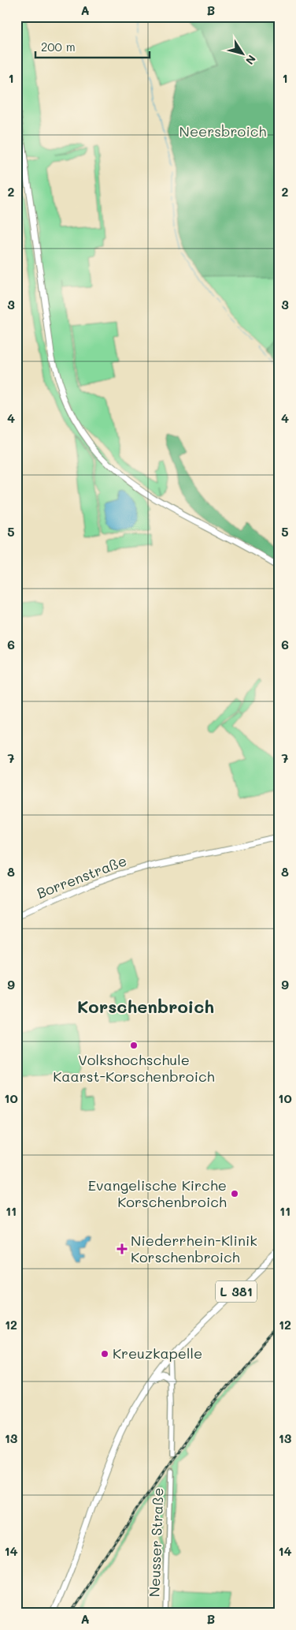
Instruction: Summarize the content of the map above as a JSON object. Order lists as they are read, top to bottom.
{
  "streets": {
    "main road": ["Borrenstraße", "L 381"],
    "street": ["Neusser Straße"]
  },
  "districts": ["Korschenbroich"],
  "parks": ["Neersbroich"],
  "places": {
    "other": ["Volkshochschule Kaarst-Korschenbroich", "Evangelische Kirche Korschenbroich", "Kreuzkapelle"],
    "health": ["Niederrhein-Klinik Korschenbroich"]
  },
  "scale_bar": "200 m",
  "north": "bottom right",
  "grid": {
    "columns": ["A", "B"],
    "rows": [
      "1",
      "2",
      "3",
      "4",
      "5",
      "6",
      "7",
      "8",
      "9",
      "10",
      "11",
      "12",
      "13",
      "14"
    ]
  }
}
